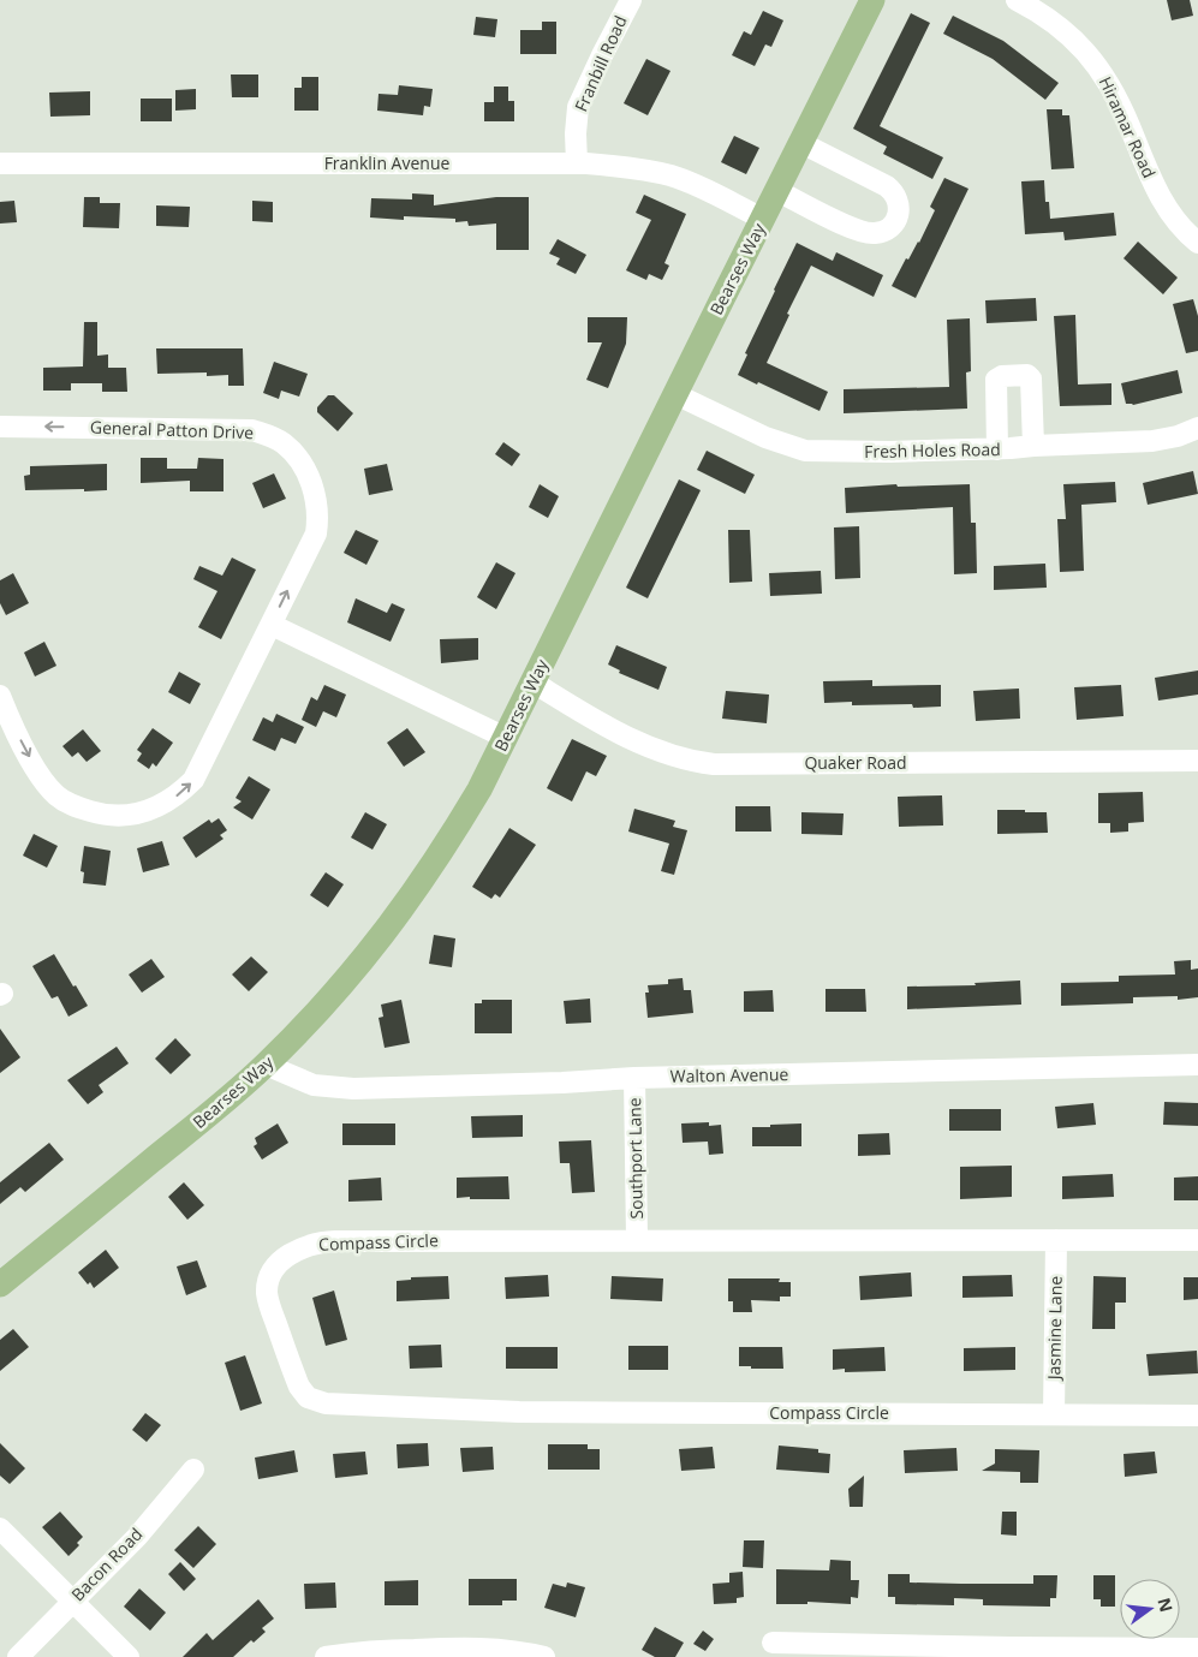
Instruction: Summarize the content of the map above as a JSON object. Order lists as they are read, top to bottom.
{
  "streets": {
    "main road": ["Bearses Way"],
    "street": [
      "Franbill Road",
      "Hiramar Road",
      "Franklin Avenue",
      "General Patton Drive",
      "Fresh Holes Road",
      "Quaker Road",
      "Walton Avenue",
      "Southport Lane",
      "Compass Circle",
      "Jasmine Lane",
      "Bacon Road"
    ]
  },
  "crossings": [
    ["Franbill Road", "Franklin Avenue"],
    ["Franklin Avenue", "Bearses Way"],
    ["Bearses Way", "Fresh Holes Road"],
    ["Bearses Way", "Quaker Road"],
    ["Bearses Way", "Walton Avenue"],
    ["Walton Avenue", "Southport Lane"],
    ["Southport Lane", "Compass Circle"],
    ["Compass Circle", "Jasmine Lane"]
  ],
  "north": "right"
}
